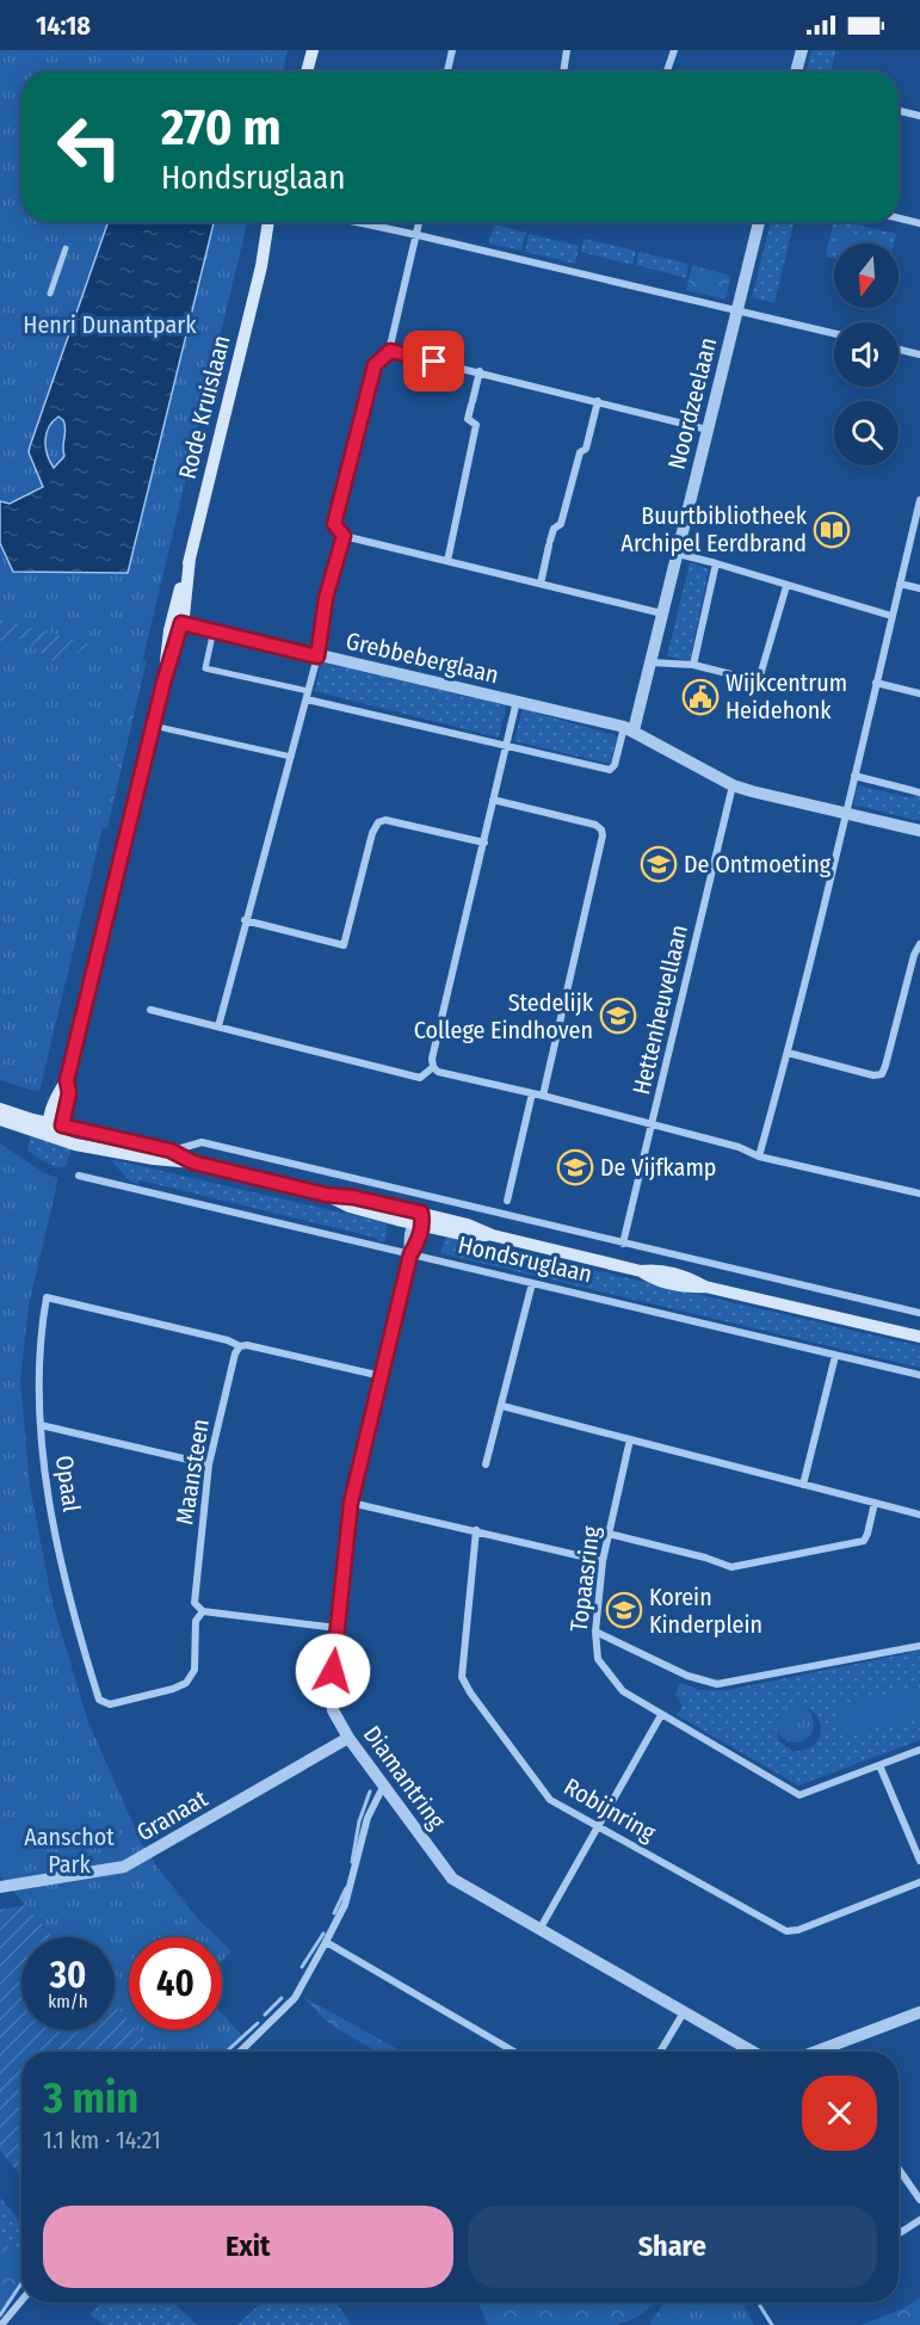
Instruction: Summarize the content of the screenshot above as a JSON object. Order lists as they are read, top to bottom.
{
  "streets": {
    "main road": ["Rode Kruislaan", "Hondsruglaan"],
    "street": [
      "Noordzeelaan",
      "Grebbeberglaan",
      "Hettenheuvellaan",
      "Maansteen",
      "Opaal",
      "Topaasring",
      "Diamantring",
      "Robijnring",
      "Granaat"
    ]
  },
  "crossings": [
    ["Noordzeelaan", "Grebbeberglaan"],
    ["Rode Kruislaan", "Grebbeberglaan"],
    ["Rode Kruislaan", "Hondsruglaan"],
    ["Grebbeberglaan", "Hettenheuvellaan"],
    ["Hettenheuvellaan", "Hondsruglaan"],
    ["Hondsruglaan", "Diamantring"],
    ["Maansteen", "Opaal"],
    ["Diamantring", "Granaat"]
  ],
  "parks": ["Henri Dunantpark", "Aanschot Park"],
  "places": {
    "library": ["Buurtbibliotheek Archipel Eerdbrand"],
    "public building": ["Wijkcentrum Heidehonk"],
    "school or university": [
      "De Ontmoeting",
      "Stedelijk College Eindhoven",
      "De Vijfkamp",
      "Korein Kinderplein"
    ]
  },
  "north": "bottom",
  "page": {
    "status": "14:18",
    "turn": ["270 m", "Hondsruglaan"],
    "speed": "30 km/h",
    "limit": "40",
    "heading": ["3 min", "1.1 km · 14:21"],
    "buttons": ["Exit", "Share"]
  }
}
